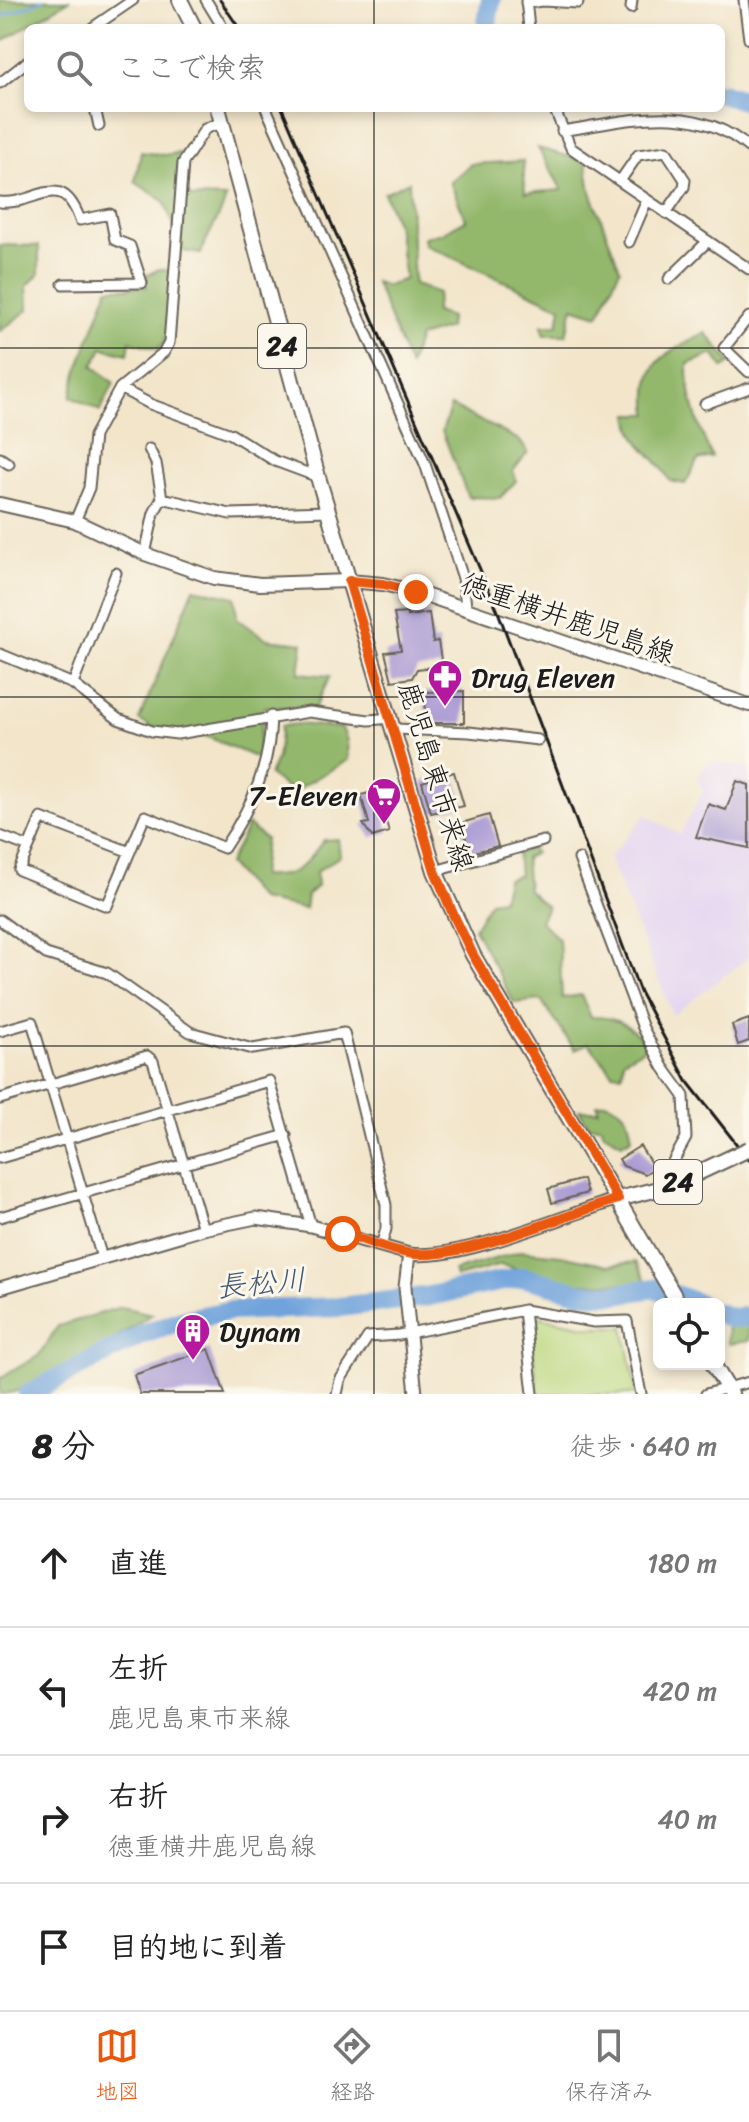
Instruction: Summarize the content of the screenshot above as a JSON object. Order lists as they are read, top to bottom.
{
  "streets": {
    "main road": ["24", "徳重横井鹿児島線", "鹿児島東市来線"]
  },
  "crossings": [
    ["24", "鹿児島東市来線"],
    ["徳重横井鹿児島線", "鹿児島東市来線"]
  ],
  "water": ["長松川"],
  "places": {
    "pharmacy": ["Drug Eleven"],
    "supermarket": ["7-Eleven"],
    "building": ["Dynam"]
  },
  "page": {
    "search": "ここで検索",
    "heading": ["8 分", "徒歩 · 640 m"],
    "list": [
      ["直進", "180 m"],
      ["左折", "鹿児島東市来線", "420 m"],
      ["右折", "徳重横井鹿児島線", "40 m"],
      "目的地に到着"
    ],
    "nav": ["地図", "経路", "保存済み"]
  }
}
